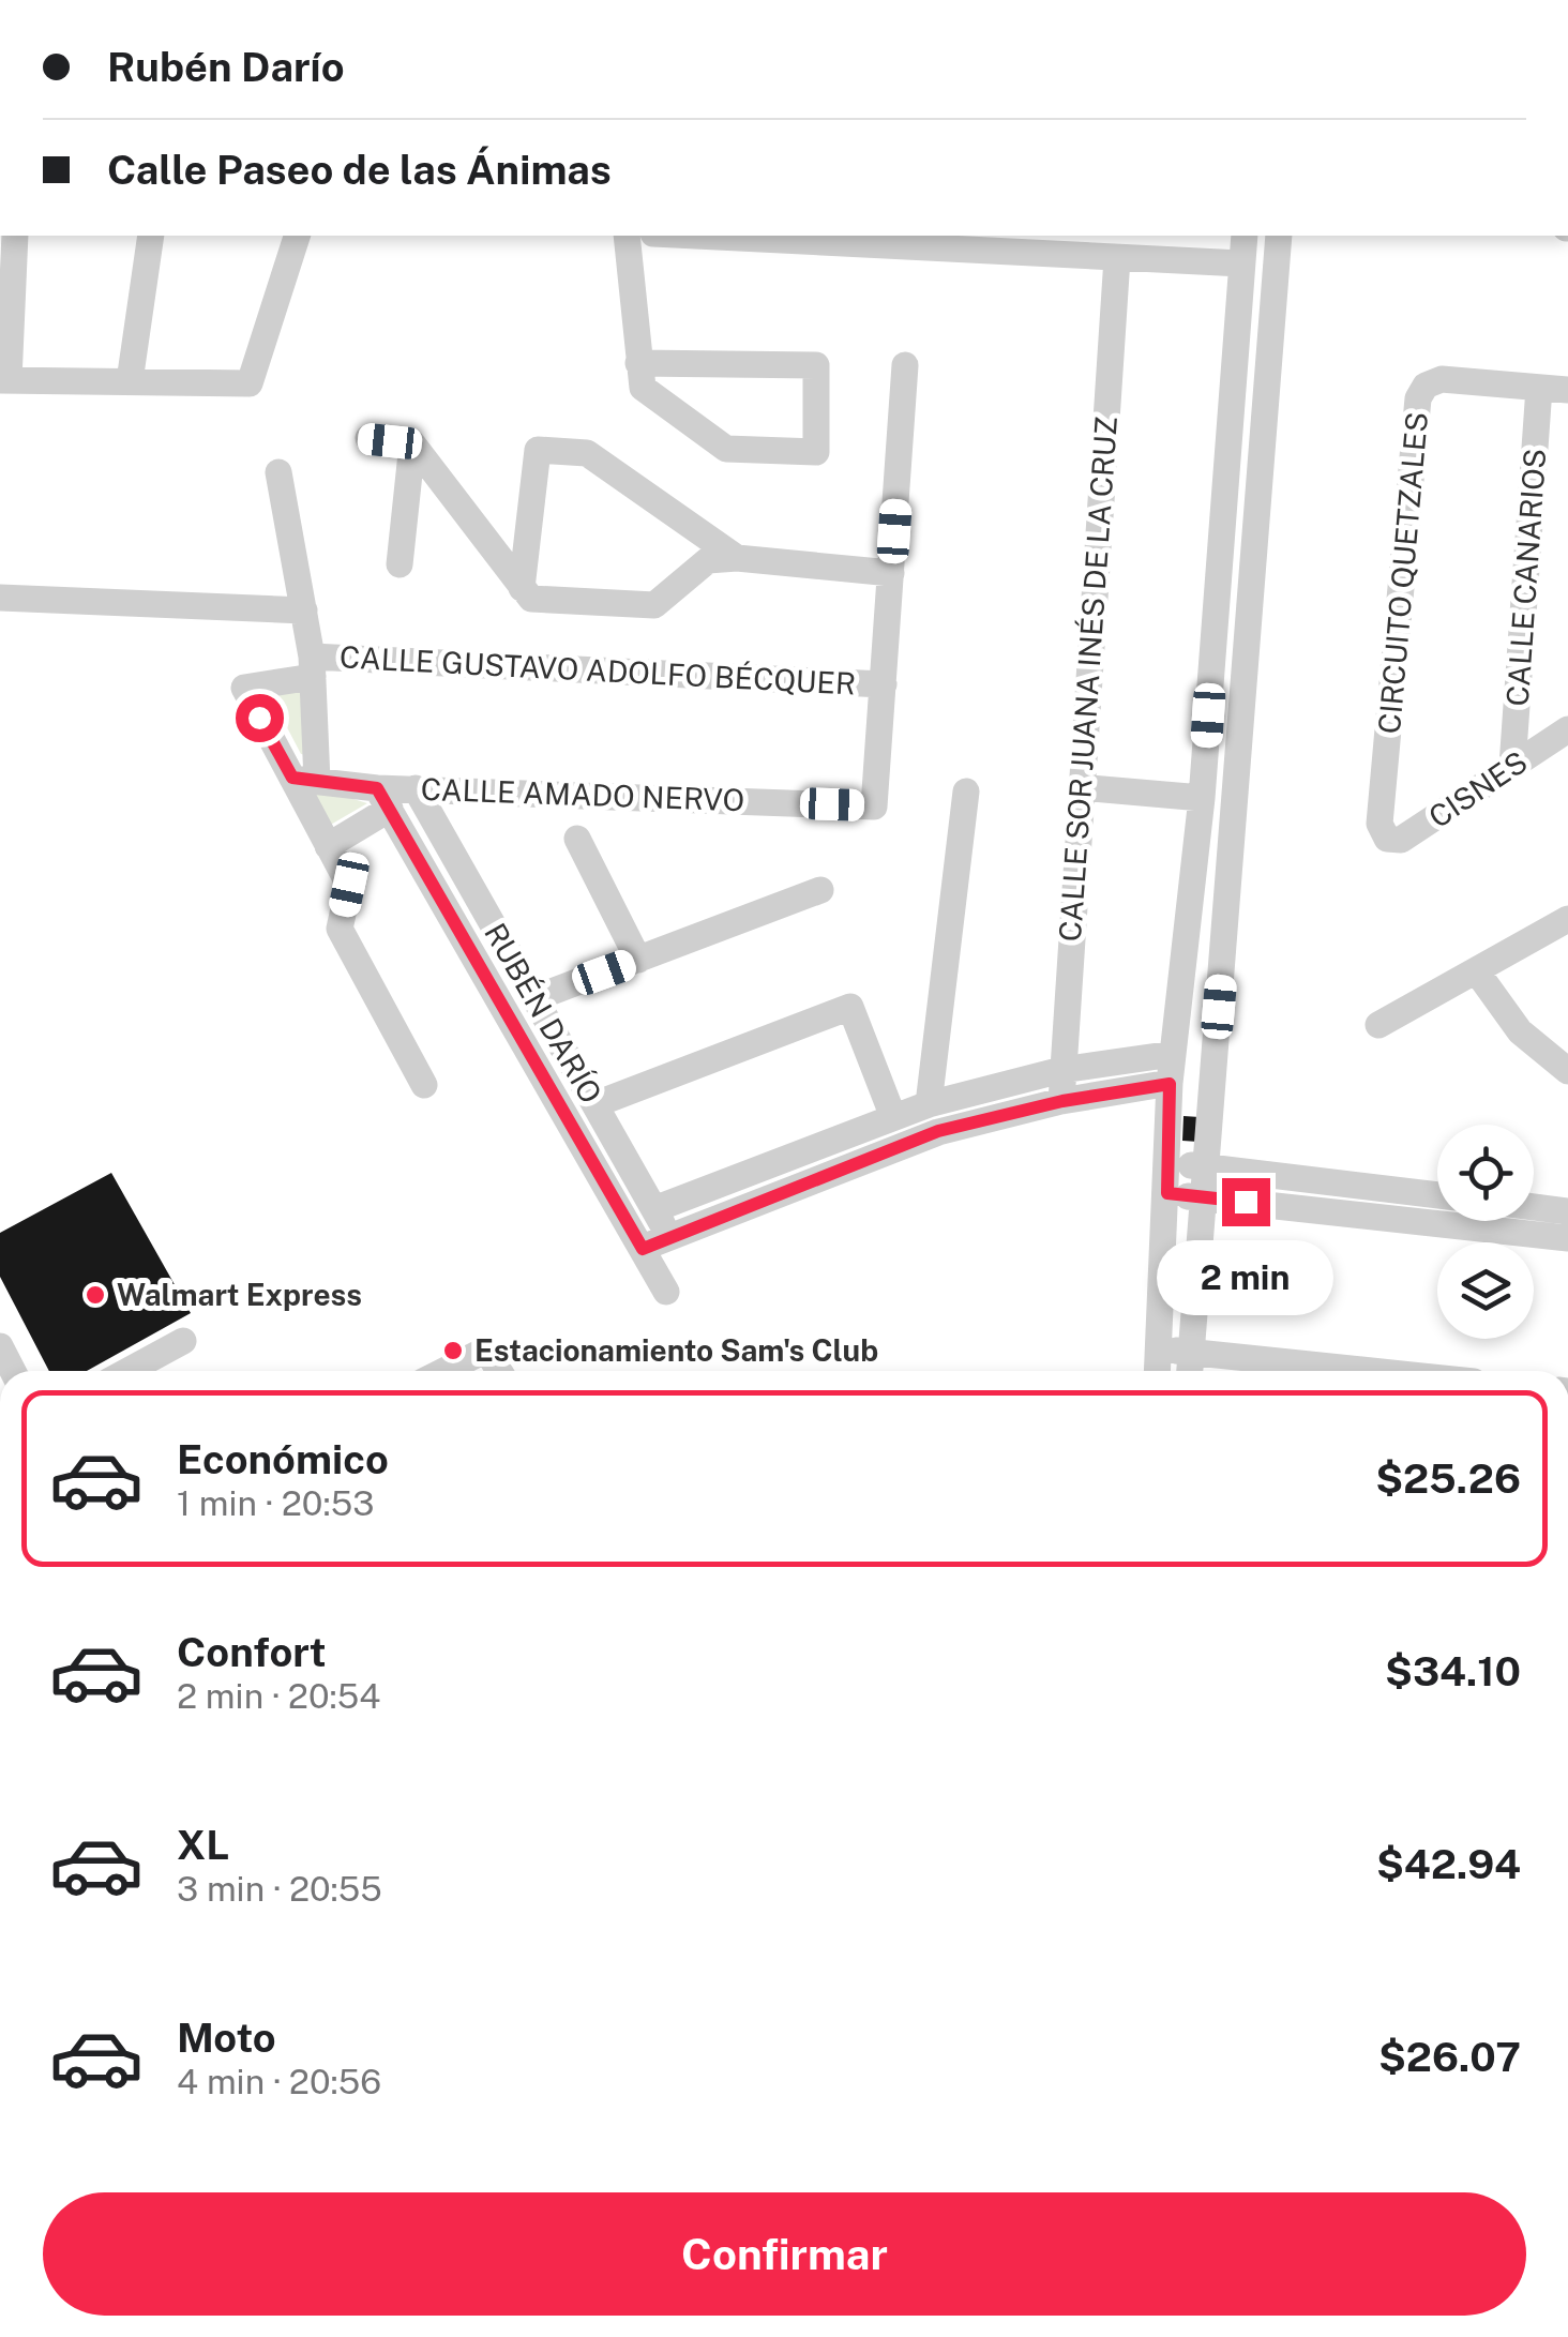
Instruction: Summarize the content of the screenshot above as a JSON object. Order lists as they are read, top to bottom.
{
  "streets": {
    "street": [
      "CIRCUITO QUETZALES",
      "CALLE CANARIOS",
      "CALLE GUSTAVO ADOLFO BÉCQUER",
      "CALLE SOR JUANA INÉS DE LA CRUZ",
      "CISNES",
      "CALLE AMADO NERVO",
      "RUBÉN DARÍO"
    ]
  },
  "crossings": [
    ["CIRCUITO QUETZALES", "CALLE CANARIOS"],
    ["CIRCUITO QUETZALES", "CISNES"],
    ["CALLE CANARIOS", "CISNES"],
    ["CALLE GUSTAVO ADOLFO BÉCQUER", "CALLE AMADO NERVO"],
    ["CALLE AMADO NERVO", "RUBÉN DARÍO"]
  ],
  "places": ["Walmart Express", "Estacionamiento Sam's Club"],
  "page": {
    "banner": ["Rubén Darío", "Calle Paseo de las Ánimas"],
    "bubble": "2 min",
    "list": [
      {
        "name": "Económico",
        "note": "1 min · 20:53",
        "value": "$25.26"
      },
      {
        "name": "Confort",
        "note": "2 min · 20:54",
        "value": "$34.10"
      },
      {
        "name": "XL",
        "note": "3 min · 20:55",
        "value": "$42.94"
      },
      {
        "name": "Moto",
        "note": "4 min · 20:56",
        "value": "$26.07"
      }
    ],
    "buttons": "Confirmar"
  }
}
